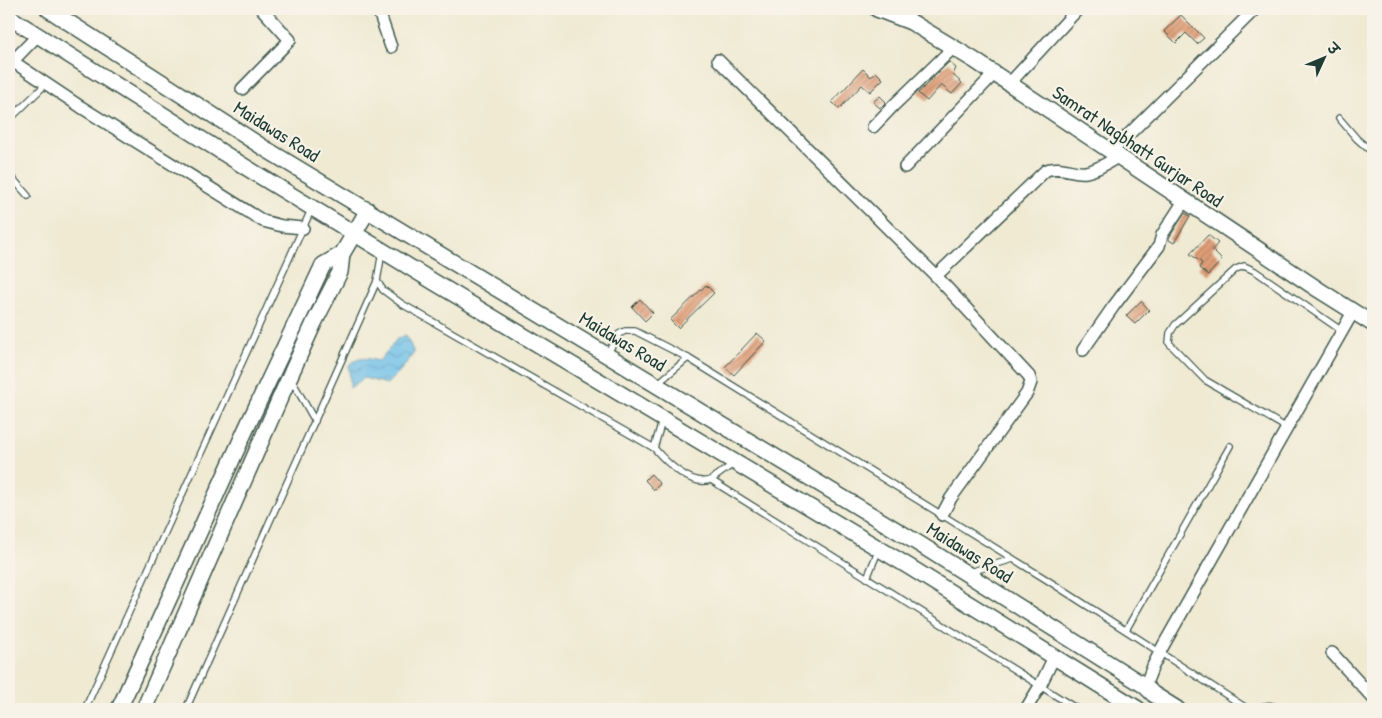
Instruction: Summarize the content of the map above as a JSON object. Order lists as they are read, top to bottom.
{
  "streets": {
    "street": ["Maidawas Road", "Samrat Nagbhatt Gurjar Road"]
  },
  "north": "top right"
}
